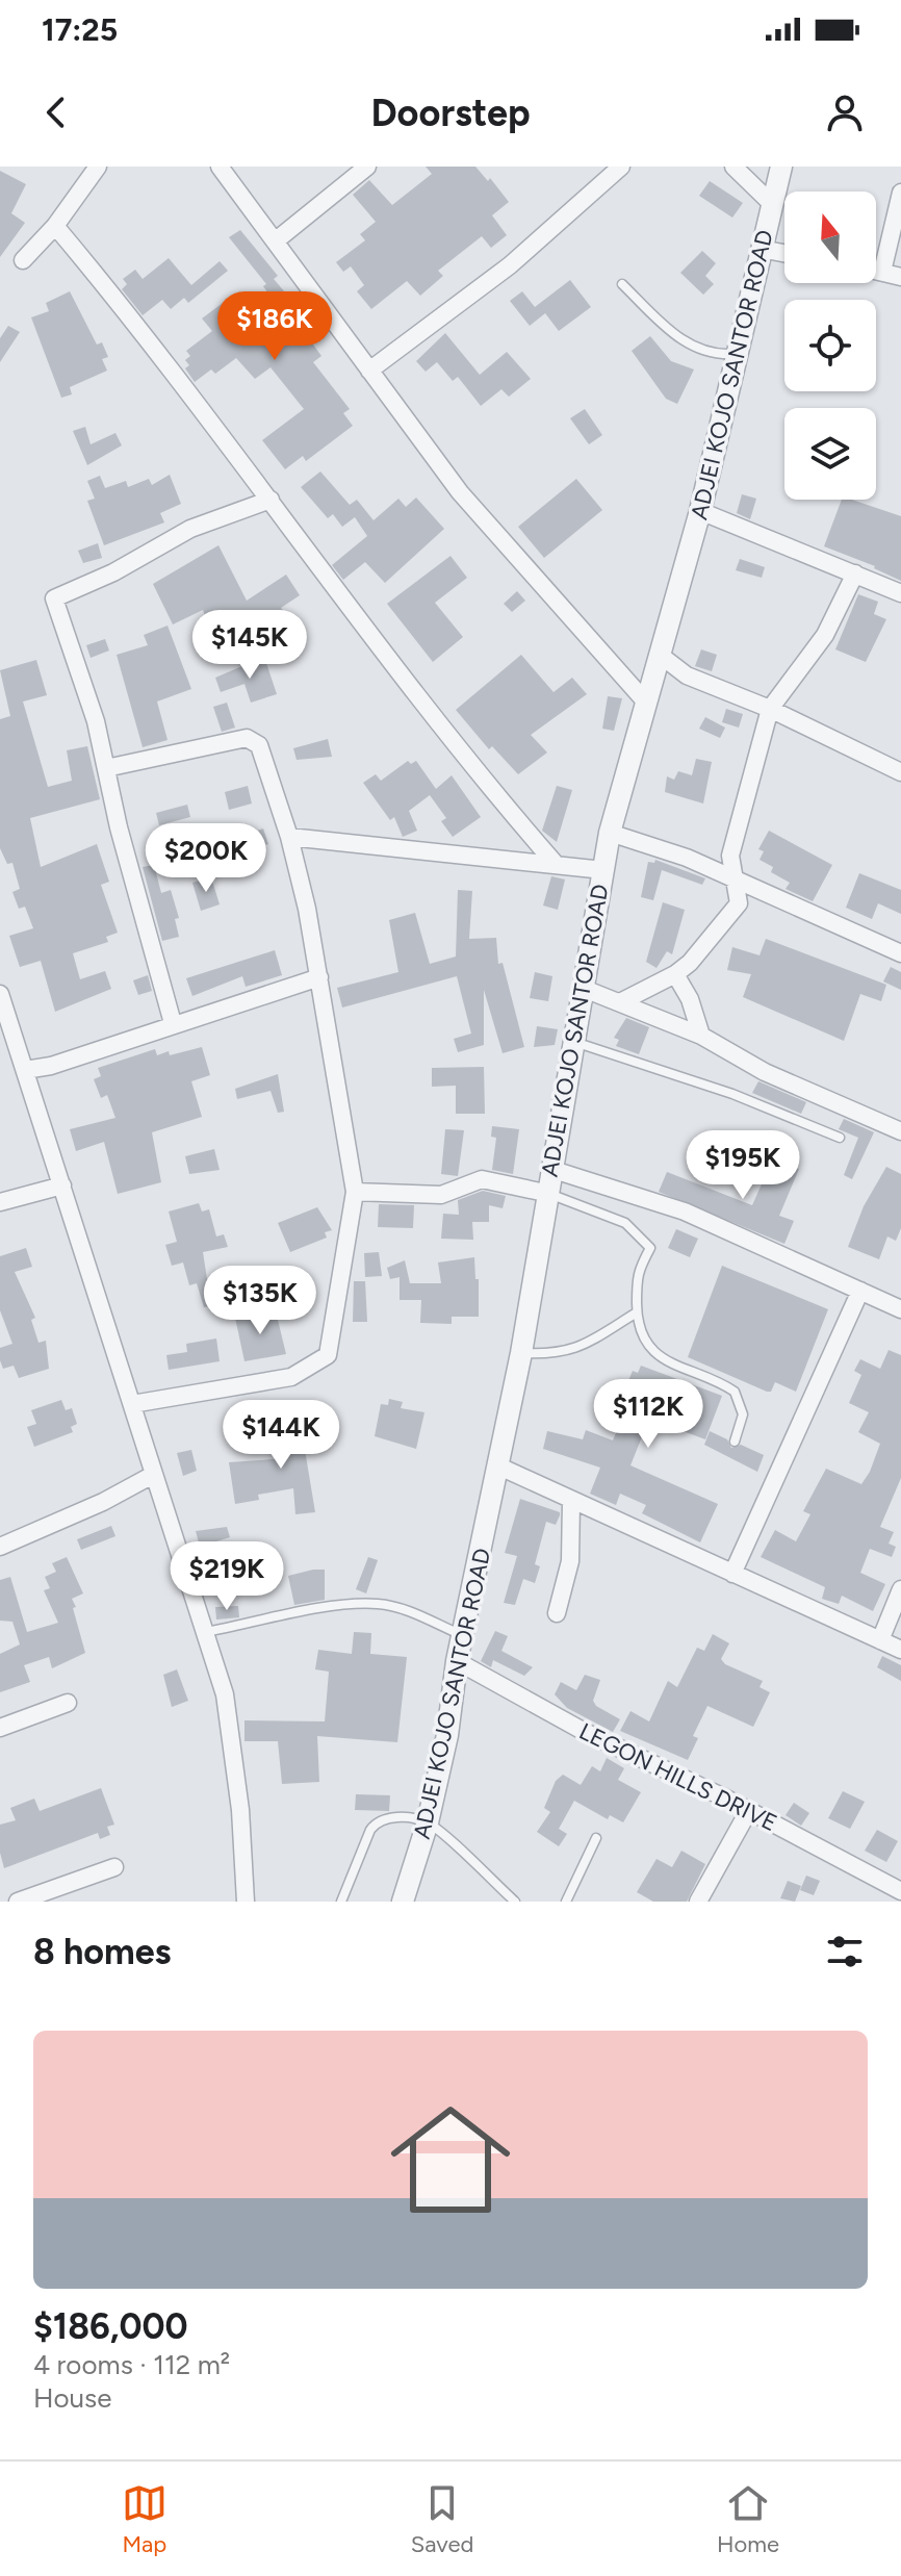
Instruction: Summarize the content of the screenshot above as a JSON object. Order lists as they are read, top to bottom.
{
  "streets": {
    "street": ["ADJEI KOJO SANTOR ROAD", "LEGON HILLS DRIVE"]
  },
  "crossings": [
    ["ADJEI KOJO SANTOR ROAD", "LEGON HILLS DRIVE"]
  ],
  "north": "top",
  "page": {
    "status": "17:25",
    "header": "Doorstep",
    "price": [
      "$186K",
      "$145K",
      "$200K",
      "$195K",
      "$135K",
      "$112K",
      "$144K",
      "$219K"
    ],
    "heading": "8 homes",
    "list": [
      {
        "name": "$186,000",
        "note": "4 rooms · 112 m² · House"
      }
    ],
    "tabs": ["Map", "Saved", "Home"]
  }
}
